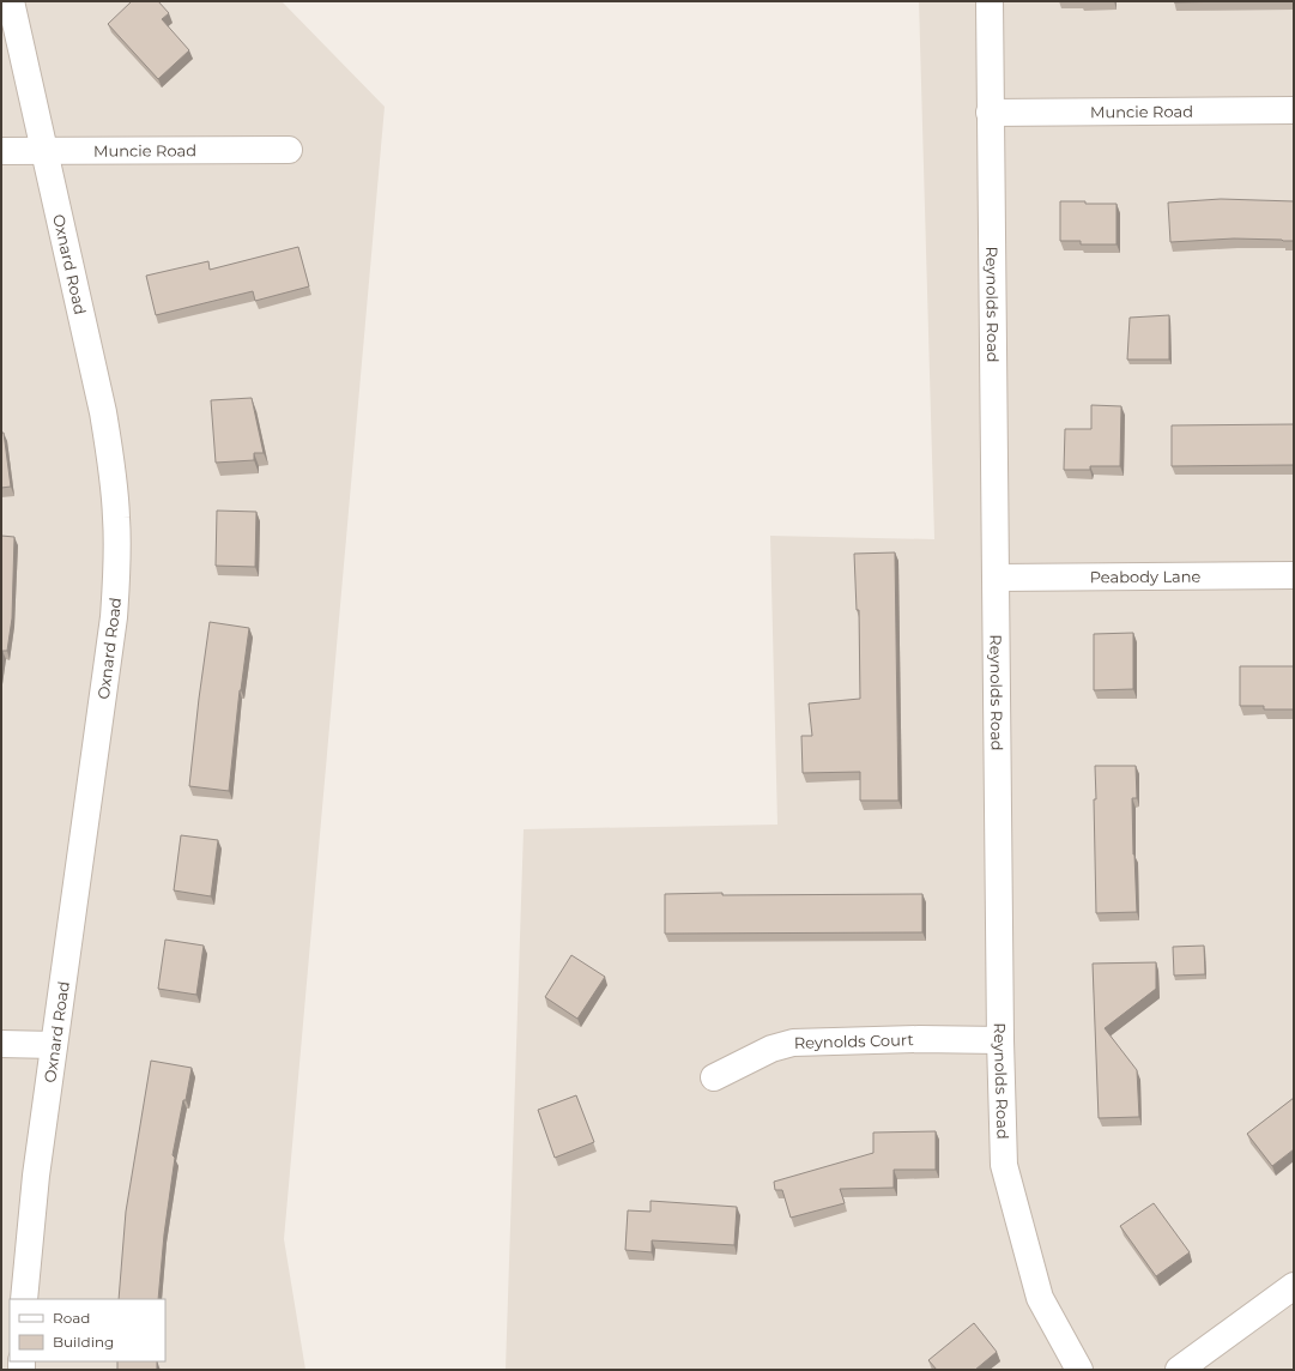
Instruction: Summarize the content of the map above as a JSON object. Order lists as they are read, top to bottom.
{
  "streets": {
    "street": [
      "Muncie Road",
      "Oxnard Road",
      "Reynolds Road",
      "Peabody Lane",
      "Reynolds Court"
    ]
  },
  "crossings": [
    ["Muncie Road", "Oxnard Road"],
    ["Muncie Road", "Reynolds Road"],
    ["Reynolds Road", "Peabody Lane"],
    ["Reynolds Road", "Reynolds Court"]
  ],
  "legend": ["Road", "Building"]
}
